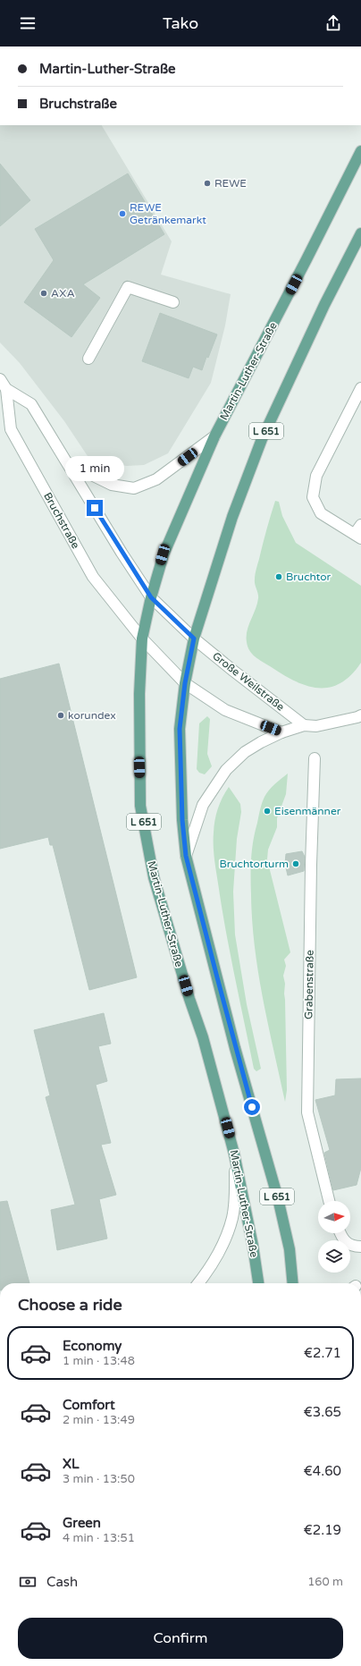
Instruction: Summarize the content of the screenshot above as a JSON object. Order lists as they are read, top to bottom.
{
  "streets": {
    "main road": ["Martin-Luther-Straße", "L 651"],
    "street": ["Bruchstraße", "Große Weilstraße", "Grabenstraße"]
  },
  "crossings": [
    ["Martin-Luther-Straße", "Bruchstraße"],
    ["L 651", "Große Weilstraße"]
  ],
  "places": [
    "REWE",
    "REWE Getränkemarkt",
    "AXA",
    "Bruchtor",
    "korundex",
    "Eisenmänner",
    "Bruchtorturm"
  ],
  "north": "right",
  "page": {
    "header": "Tako",
    "banner": ["Martin-Luther-Straße", "Bruchstraße"],
    "bubble": "1 min",
    "heading": "Choose a ride",
    "list": [
      {
        "name": "Economy",
        "note": "1 min · 13:48",
        "value": "€2.71"
      },
      {
        "name": "Comfort",
        "note": "2 min · 13:49",
        "value": "€3.65"
      },
      {
        "name": "XL",
        "note": "3 min · 13:50",
        "value": "€4.60"
      },
      {
        "name": "Green",
        "note": "4 min · 13:51",
        "value": "€2.19"
      }
    ],
    "pay": ["Cash", "160 m"],
    "buttons": "Confirm"
  }
}
